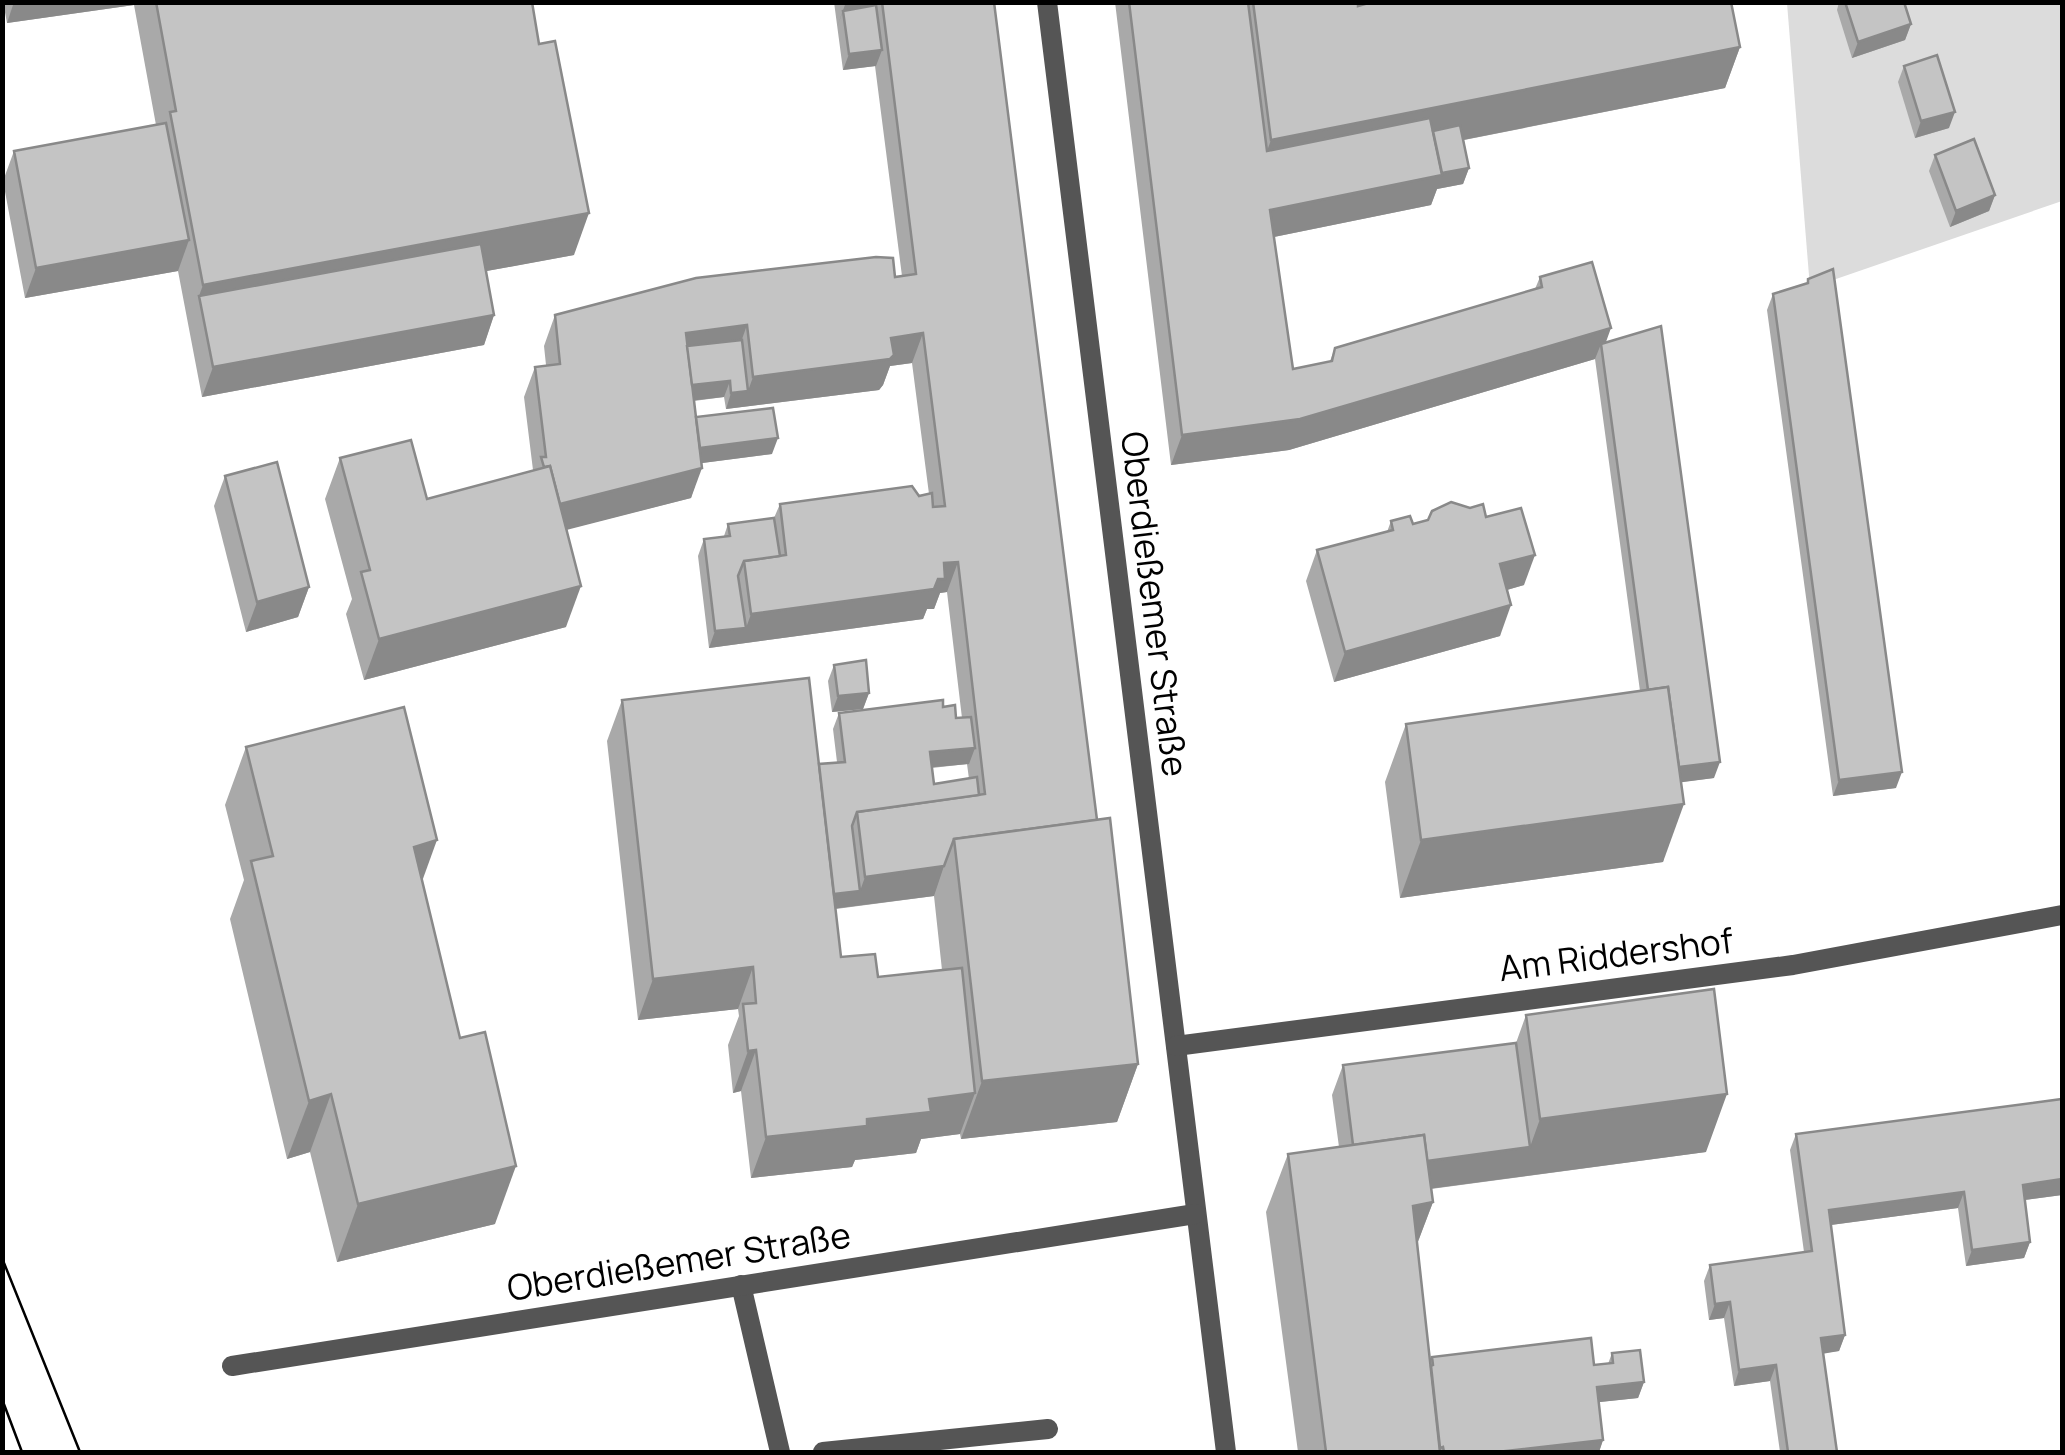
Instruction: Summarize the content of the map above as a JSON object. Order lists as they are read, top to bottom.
{
  "streets": {
    "street": ["Oberdießemer Straße", "Am Riddershof"]
  },
  "crossings": [
    ["Oberdießemer Straße", "Am Riddershof"]
  ]
}
